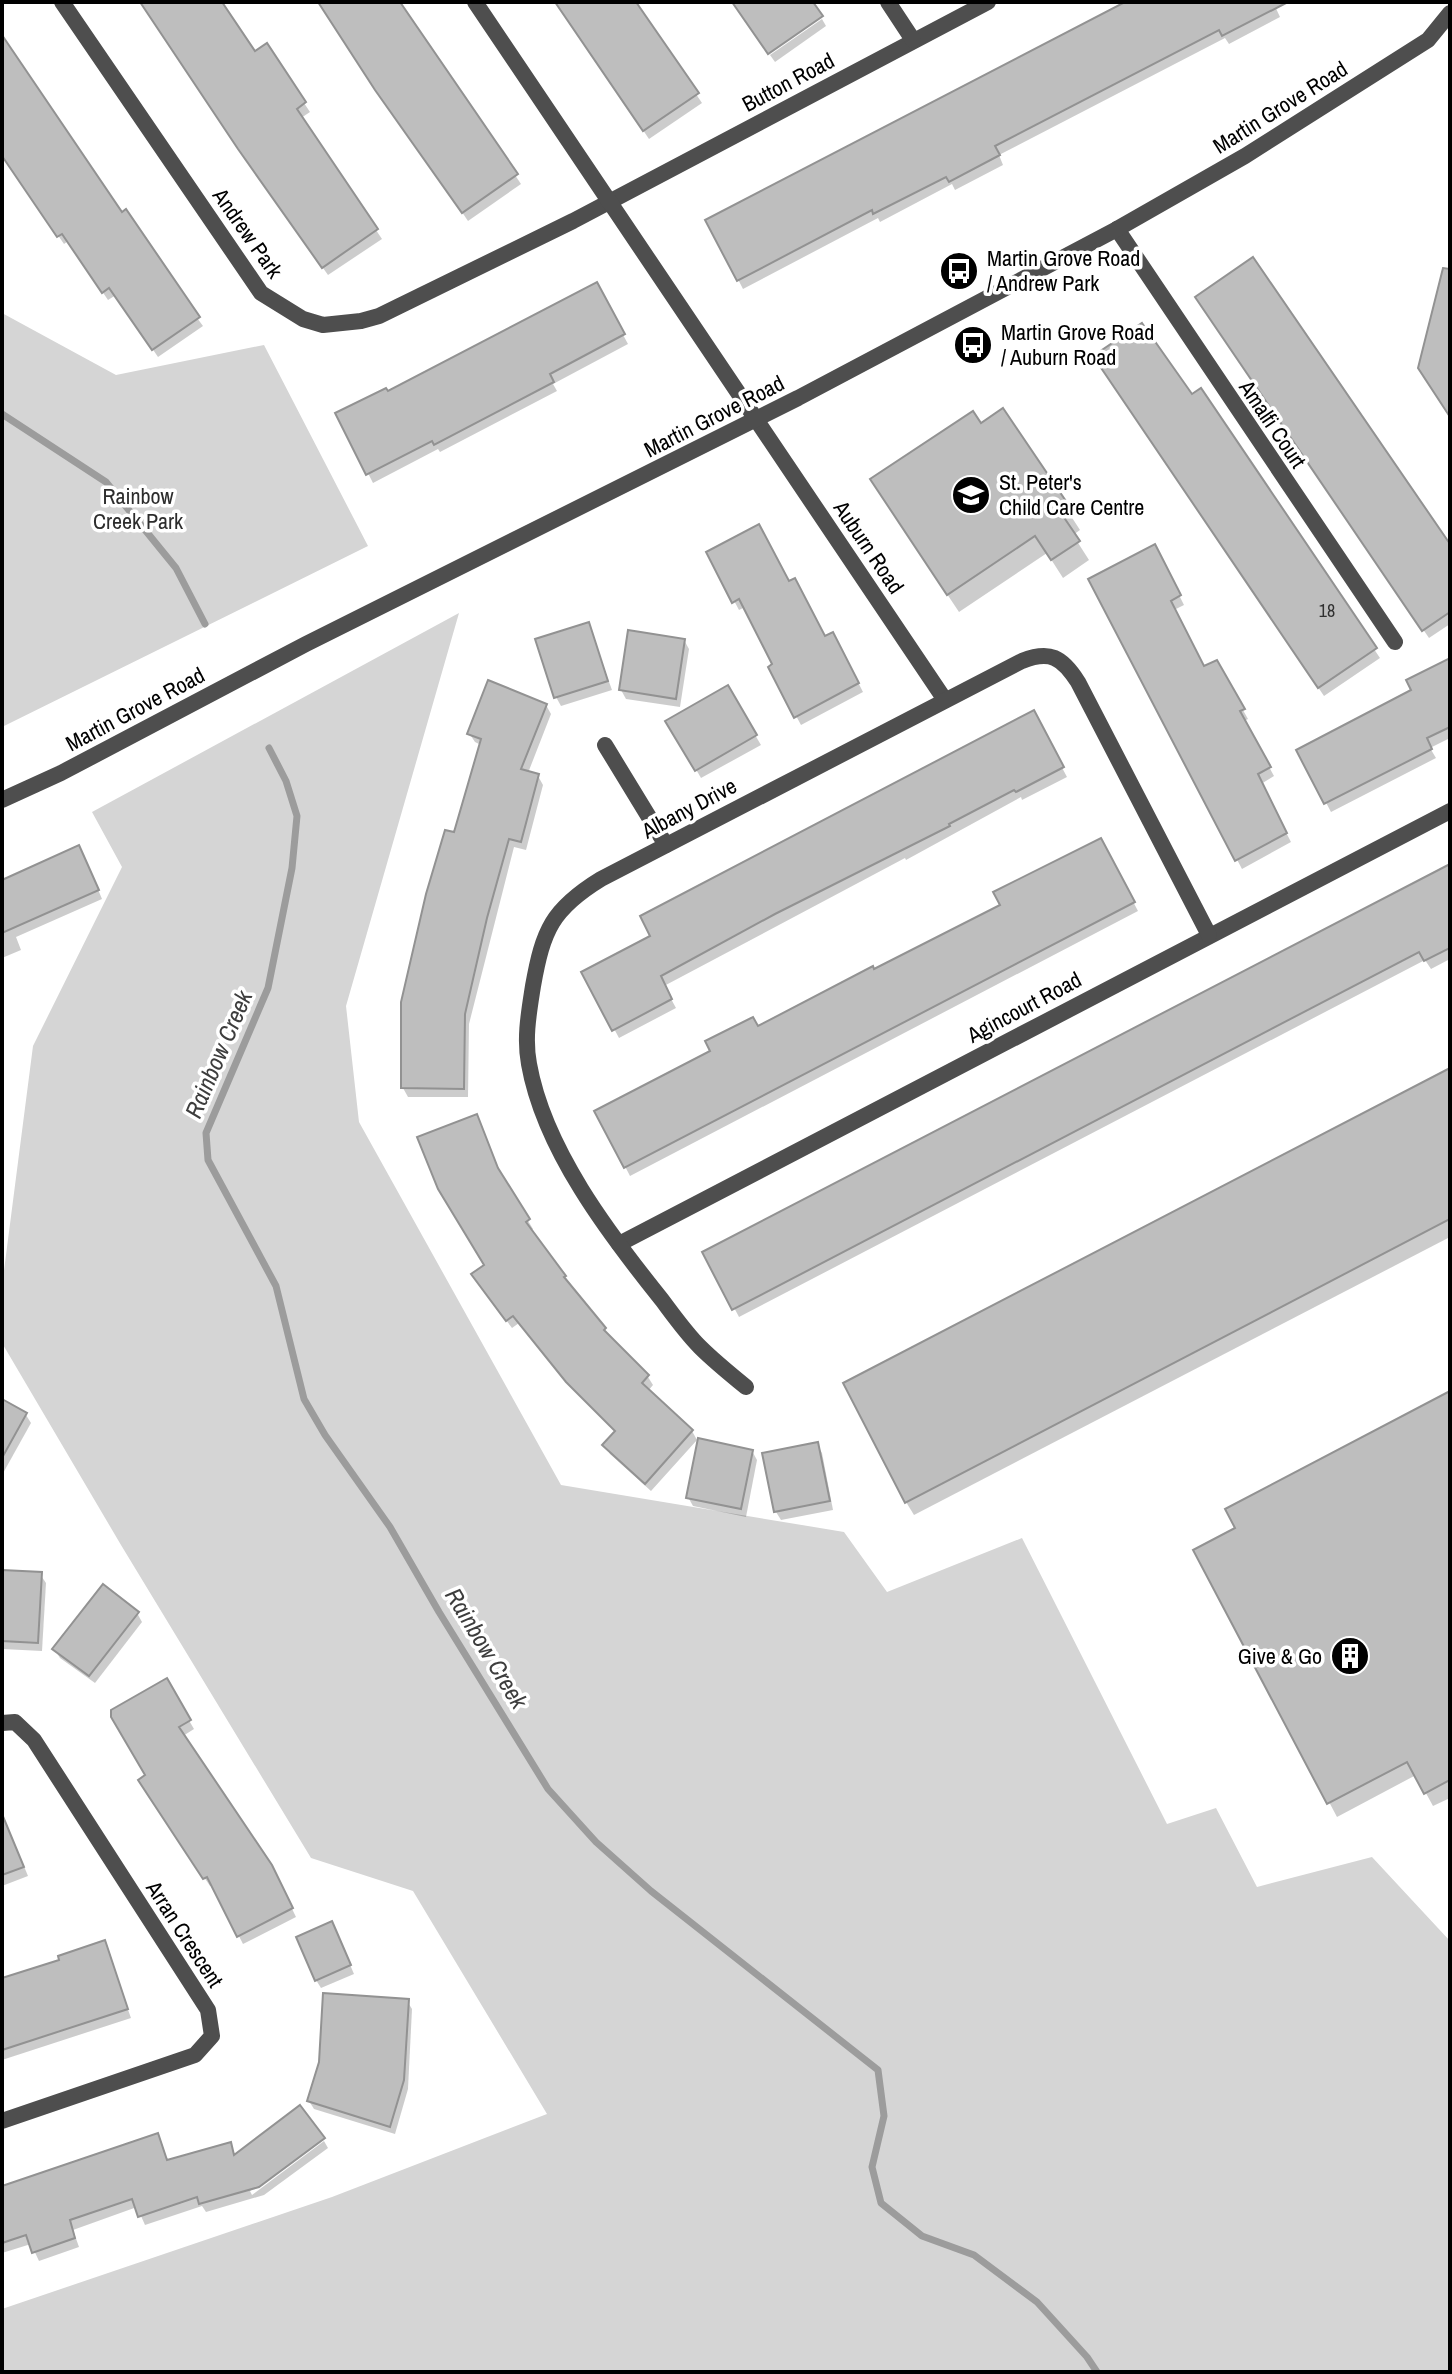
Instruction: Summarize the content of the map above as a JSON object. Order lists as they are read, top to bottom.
{
  "streets": {
    "street": [
      "Button Road",
      "Martin Grove Road",
      "Andrew Park",
      "Amalfi Court",
      "Auburn Road",
      "Albany Drive",
      "Agincourt Road",
      "Arran Crescent"
    ]
  },
  "crossings": [
    ["Button Road", "Andrew Park"],
    ["Martin Grove Road", "Amalfi Court"],
    ["Martin Grove Road", "Auburn Road"],
    ["Auburn Road", "Albany Drive"],
    ["Albany Drive", "Agincourt Road"]
  ],
  "water": ["Rainbow Creek"],
  "parks": ["Rainbow Creek Park"],
  "places": {
    "bus stop": ["Martin Grove Road / Andrew Park", "Martin Grove Road / Auburn Road"],
    "school or university": ["St. Peter's Child Care Centre"],
    "building": ["Give & Go"]
  },
  "house_numbers": ["18"]
}
